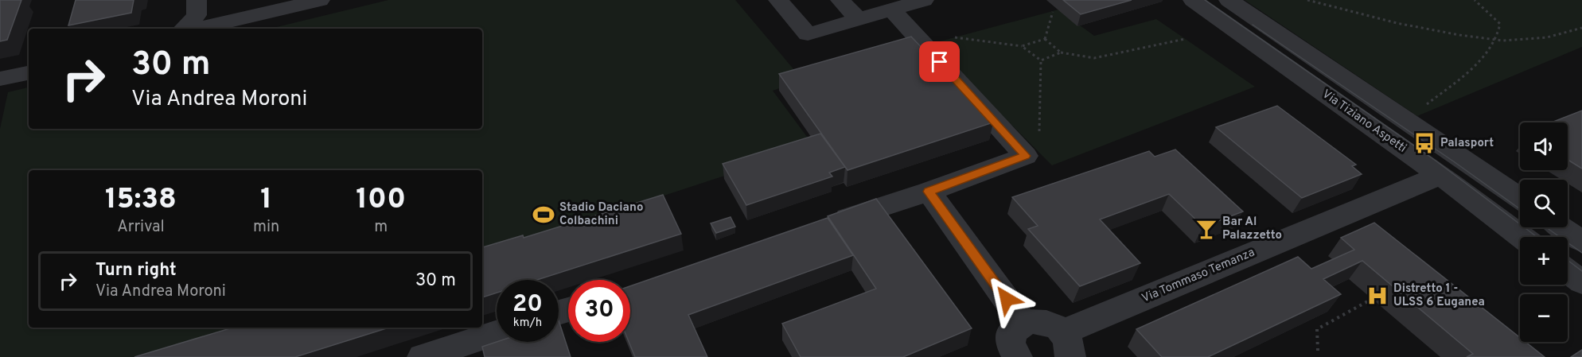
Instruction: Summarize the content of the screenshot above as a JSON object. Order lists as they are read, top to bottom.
{
  "streets": {
    "street": ["Via Tiziano Aspetti", "Via Tommaso Temanza"]
  },
  "crossings": [
    ["Via Tiziano Aspetti", "Via Tommaso Temanza"]
  ],
  "places": {
    "bus stop": ["Palasport"],
    "sports": ["Stadio Daciano Colbachini"],
    "bar": ["Bar Al Palazzetto"],
    "hospital": ["Distretto 1 - ULSS 6 Euganea"]
  },
  "page": {
    "turn": ["30 m", "Via Andrea Moroni"],
    "map_buttons": ["+", "−"],
    "eta": [
      "15:38",
      "Arrival",
      "1",
      "min",
      "100",
      "m"
    ],
    "list": [
      {
        "name": "Turn right",
        "note": "Via Andrea Moroni",
        "value": "30 m"
      }
    ],
    "speed": "20 km/h",
    "limit": "30"
  }
}
